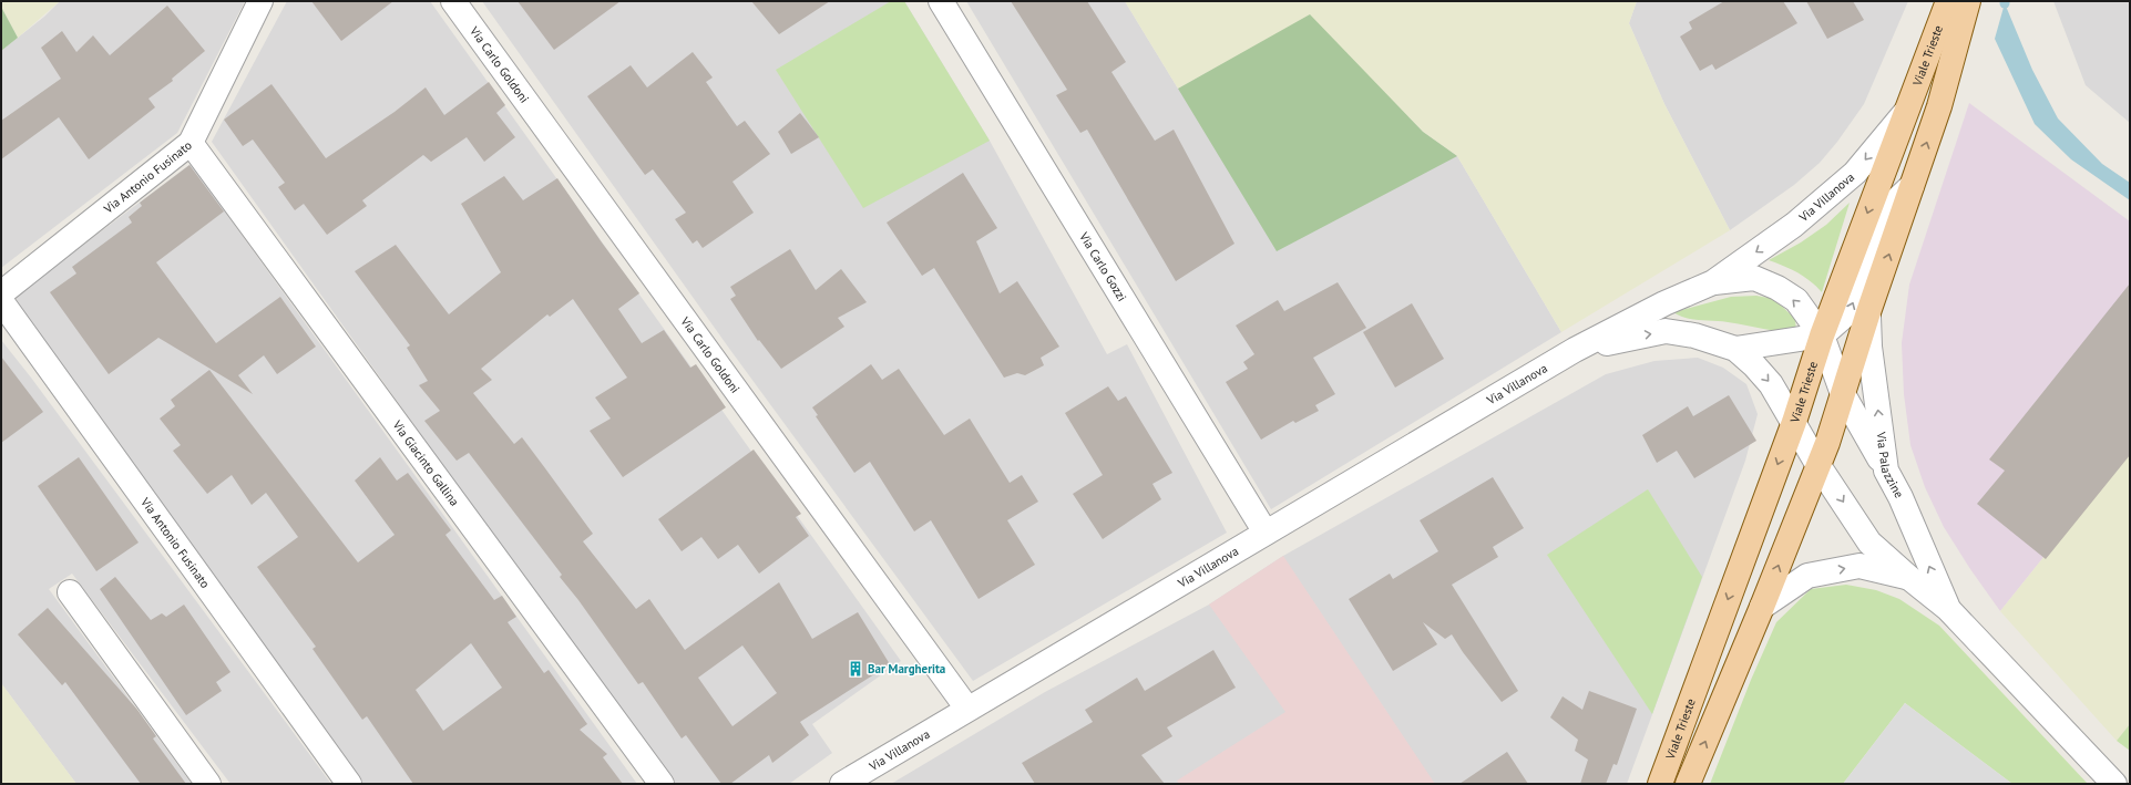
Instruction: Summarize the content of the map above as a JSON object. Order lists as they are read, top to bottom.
{
  "streets": {
    "main road": ["Viale Trieste"],
    "street": [
      "Via Carlo Goldoni",
      "Via Antonio Fusinato",
      "Via Villanova",
      "Via Carlo Gozzi",
      "Via Giacinto Gallina",
      "Via Palazzine"
    ]
  },
  "crossings": [
    ["Viale Trieste", "Via Villanova"],
    ["Viale Trieste", "Via Palazzine"],
    ["Via Carlo Goldoni", "Via Villanova"],
    ["Via Antonio Fusinato", "Via Giacinto Gallina"],
    ["Via Villanova", "Via Carlo Gozzi"],
    ["Via Villanova", "Via Palazzine"]
  ],
  "places": {
    "building": ["Bar Margherita"]
  }
}
